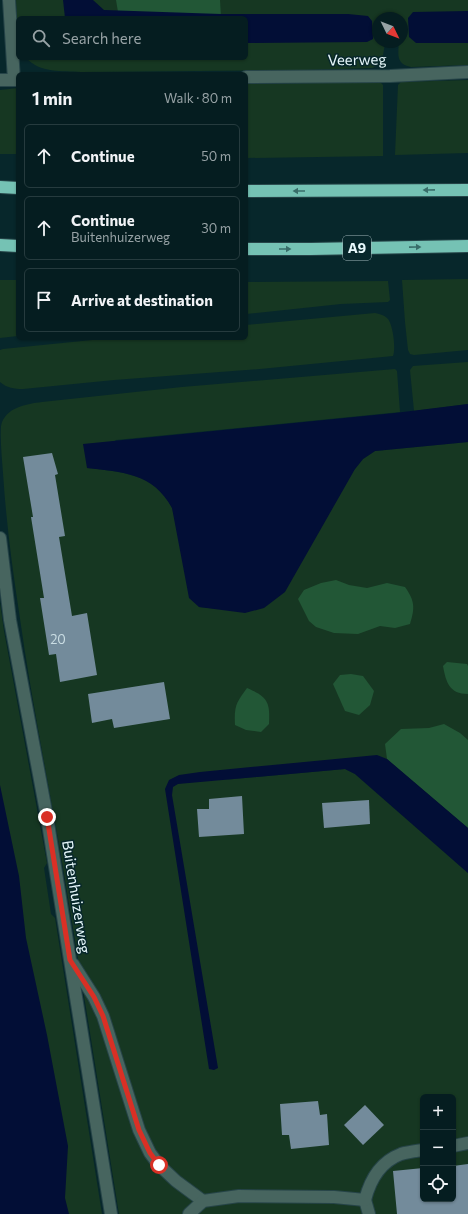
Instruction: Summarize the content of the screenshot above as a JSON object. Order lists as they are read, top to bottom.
{
  "streets": {
    "highway": ["A9"],
    "street": ["Veerweg", "Buitenhuizerweg"]
  },
  "house_numbers": ["20"],
  "north": "bottom right",
  "page": {
    "search": "Search here",
    "heading": ["1 min", "Walk · 80 m"],
    "list": [
      ["Continue", "50 m"],
      ["Continue", "Buitenhuizerweg", "30 m"],
      "Arrive at destination"
    ],
    "map_buttons": ["+", "−"]
  }
}
